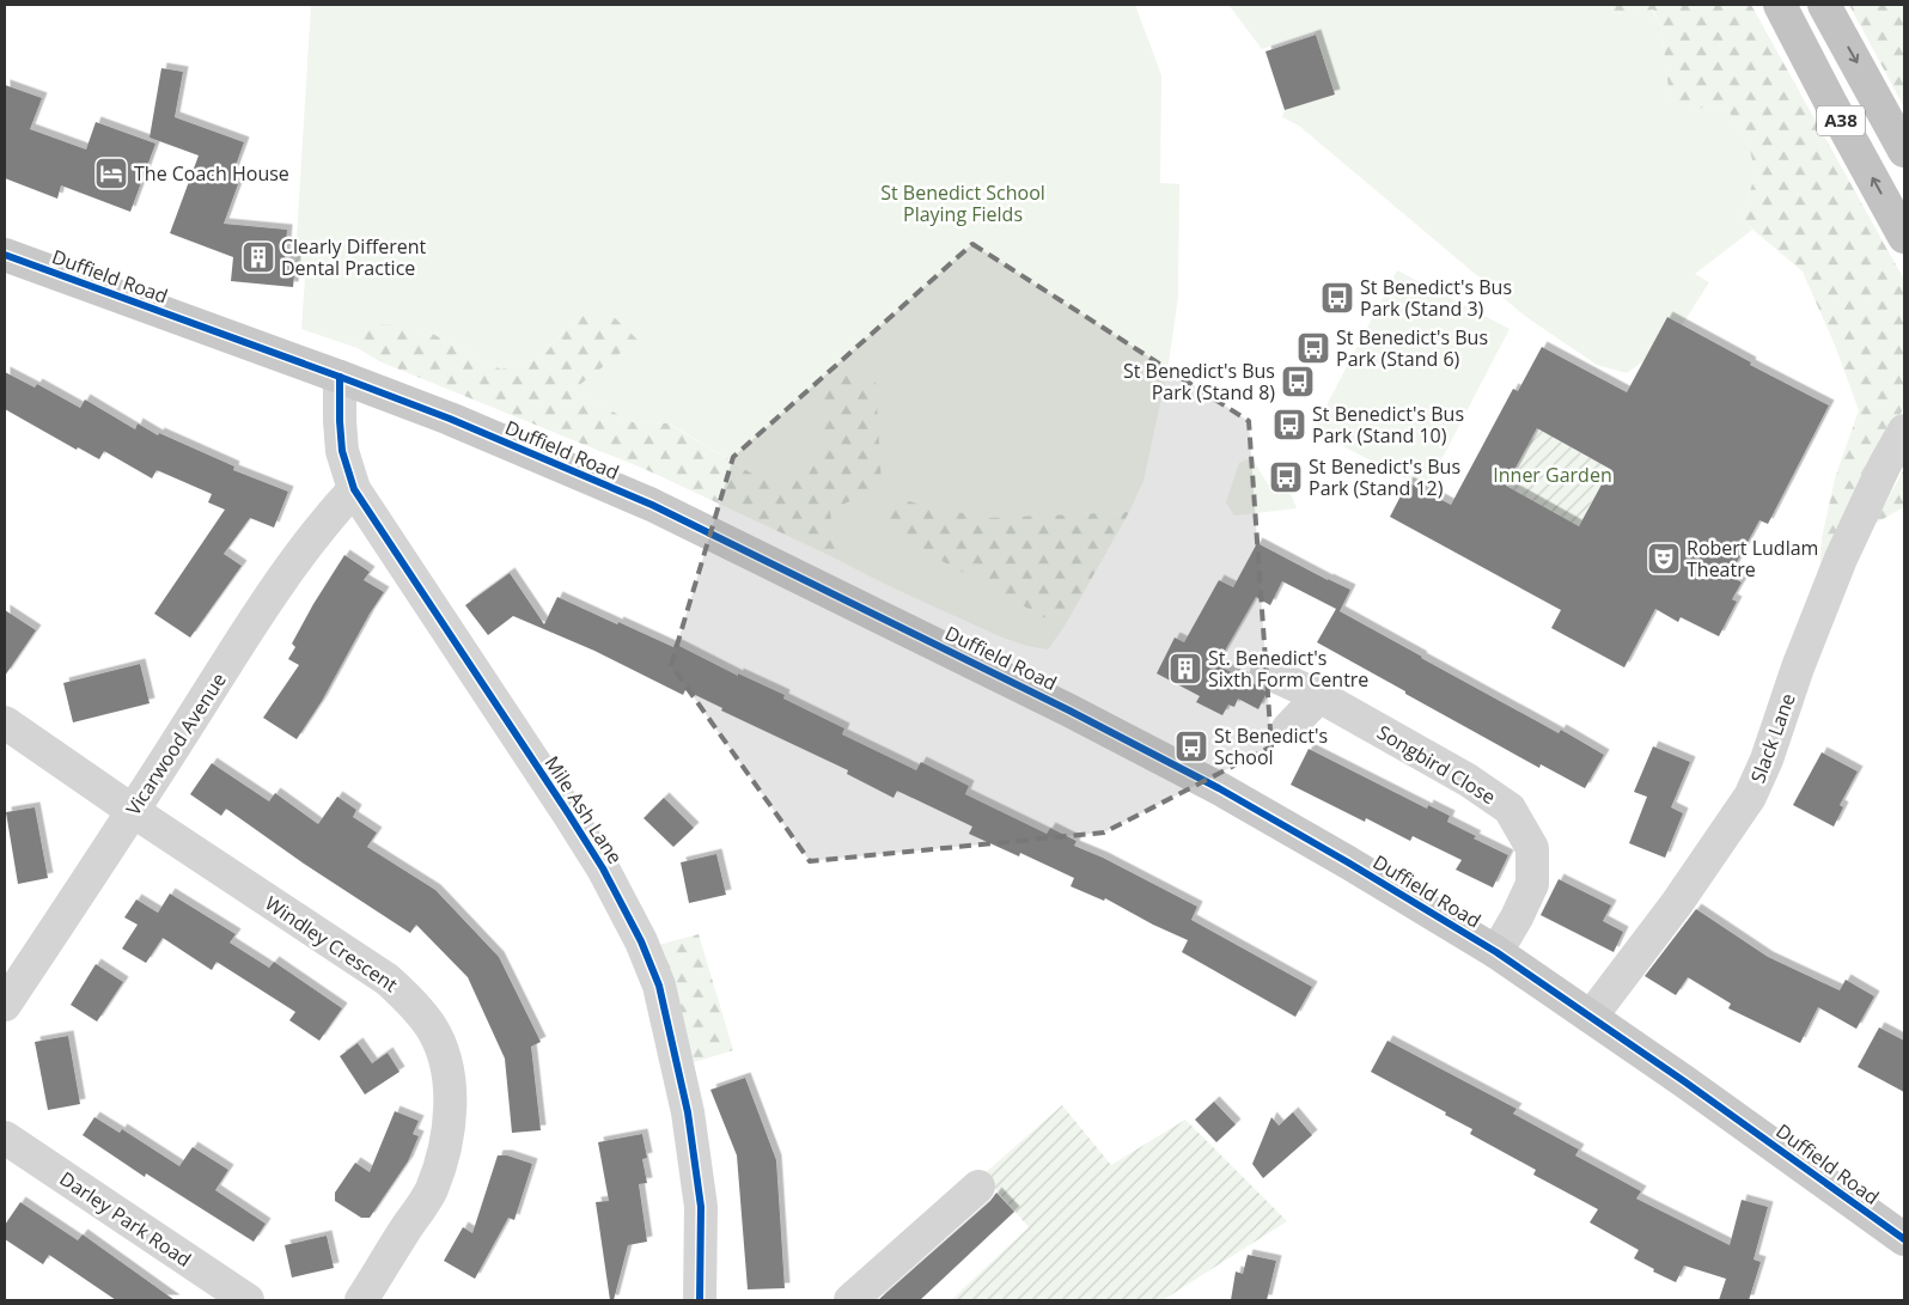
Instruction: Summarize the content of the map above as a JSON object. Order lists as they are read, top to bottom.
{
  "streets": {
    "highway": ["A38"],
    "main road": ["Duffield Road"],
    "street": [
      "Slack Lane",
      "Vicarwood Avenue",
      "Songbird Close",
      "Mile Ash Lane",
      "Windley Crescent",
      "Darley Park Road"
    ]
  },
  "crossings": [
    ["Duffield Road", "Slack Lane"],
    ["Duffield Road", "Songbird Close"],
    ["Duffield Road", "Mile Ash Lane"],
    ["Vicarwood Avenue", "Mile Ash Lane"],
    ["Vicarwood Avenue", "Windley Crescent"]
  ],
  "parks": ["St Benedict School Playing Fields", "Inner Garden"],
  "places": {
    "hotel": ["The Coach House"],
    "building": ["Clearly Different Dental Practice", "St. Benedict's Sixth Form Centre"],
    "bus stop": [
      "St Benedict's Bus Park (Stand 3)",
      "St Benedict's Bus Park (Stand 6)",
      "St Benedict's Bus Park (Stand 8)",
      "St Benedict's Bus Park (Stand 10)",
      "St Benedict's Bus Park (Stand 12)",
      "St Benedict's School"
    ],
    "theatre": ["Robert Ludlam Theatre"]
  }
}
